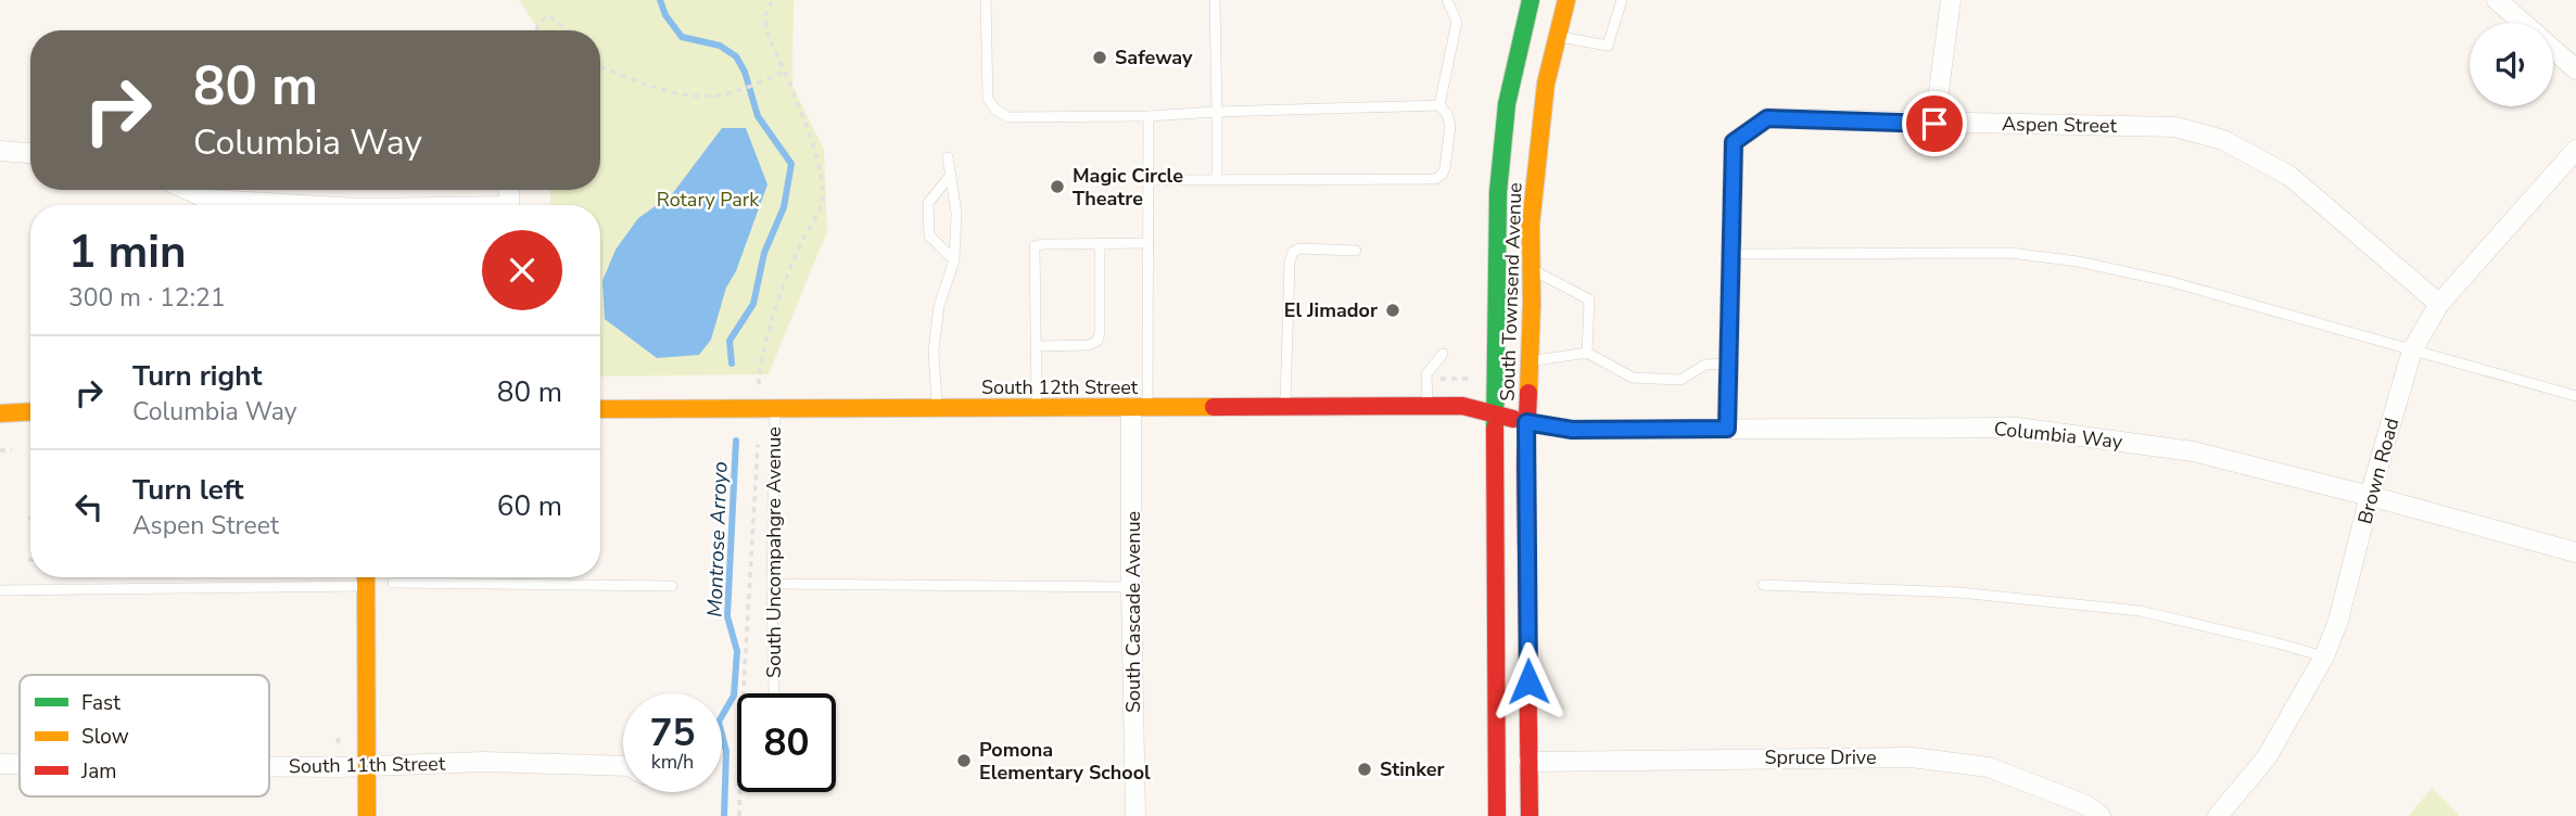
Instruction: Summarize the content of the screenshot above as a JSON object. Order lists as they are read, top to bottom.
{
  "streets": {
    "main road": ["South Townsend Avenue", "South 12th Street"],
    "street": [
      "Aspen Street",
      "Columbia Way",
      "Brown Road",
      "South Cascade Avenue",
      "Spruce Drive",
      "South 11th Street"
    ],
    "lane": ["South Uncompahgre Avenue"]
  },
  "crossings": [
    ["Aspen Street", "Columbia Way"],
    ["Aspen Street", "Brown Road"],
    ["South Townsend Avenue", "South 12th Street"],
    ["South Townsend Avenue", "Columbia Way"],
    ["South Townsend Avenue", "Spruce Drive"],
    ["South 12th Street", "Columbia Way"],
    ["South 12th Street", "South Uncompahgre Avenue"],
    ["South 12th Street", "South Cascade Avenue"],
    ["Columbia Way", "Brown Road"]
  ],
  "water": ["Montrose Arroyo"],
  "parks": ["Rotary Park"],
  "places": [
    "Safeway",
    "Magic Circle Theatre",
    "El Jimador",
    "Pomona Elementary School",
    "Stinker"
  ],
  "legend": ["Fast", "Slow", "Jam"],
  "page": {
    "turn": ["80 m", "Columbia Way"],
    "heading": ["1 min", "300 m · 12:21"],
    "list": [
      {
        "name": "Turn right",
        "note": "Columbia Way",
        "value": "80 m"
      },
      {
        "name": "Turn left",
        "note": "Aspen Street",
        "value": "60 m"
      }
    ],
    "speed": "75 km/h",
    "limit": "80"
  }
}
